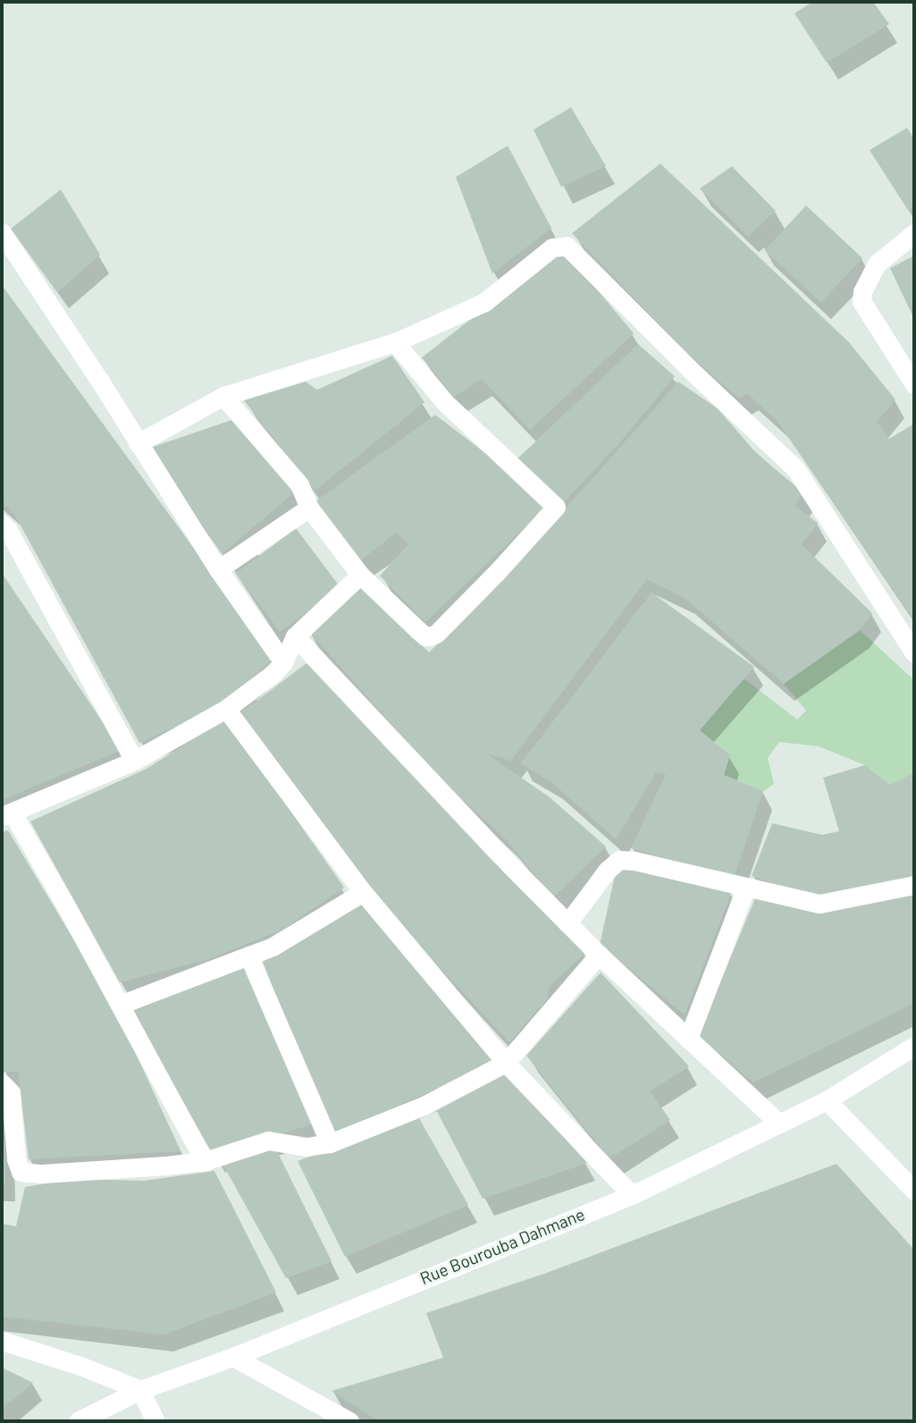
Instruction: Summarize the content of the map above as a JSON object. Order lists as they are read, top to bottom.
{
  "streets": {
    "street": ["Rue Bourouba Dahmane"]
  }
}
